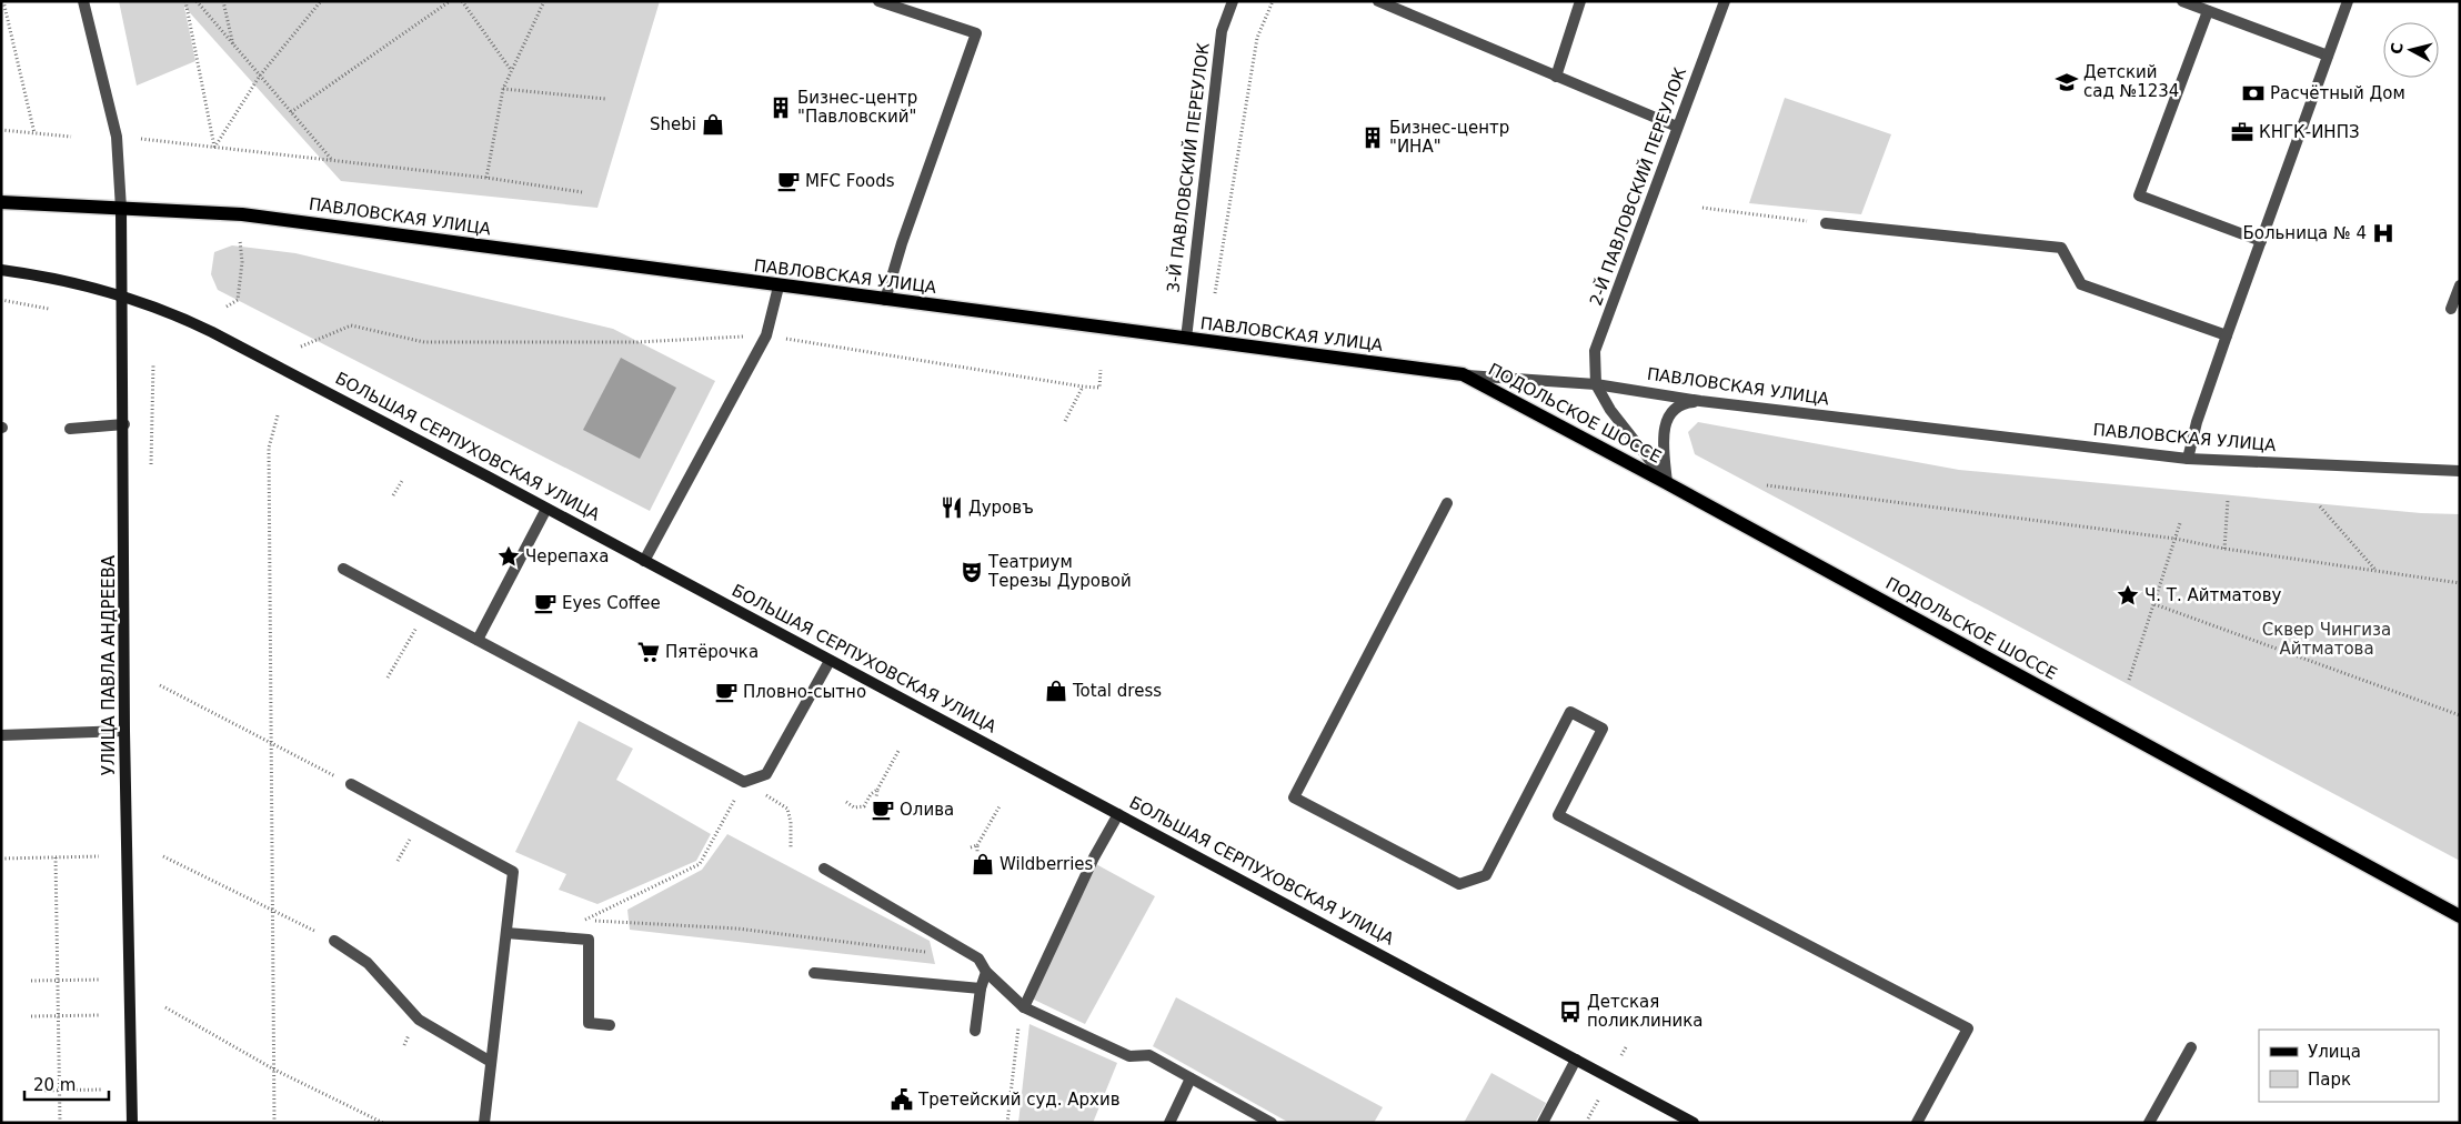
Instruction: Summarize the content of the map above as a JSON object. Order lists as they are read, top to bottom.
{
  "streets": {
    "main road": ["ПАВЛОВСКАЯ УЛИЦА", "ПОДОЛЬСКОЕ ШОССЕ"],
    "street": [
      "3-Й ПАВЛОВСКИЙ ПЕРЕУЛОК",
      "2-Й ПАВЛОВСКИЙ ПЕРЕУЛОК",
      "БОЛЬШАЯ СЕРПУХОВСКАЯ УЛИЦА",
      "УЛИЦА ПАВЛА АНДРЕЕВА"
    ]
  },
  "crossings": [
    ["3-Й ПАВЛОВСКИЙ ПЕРЕУЛОК", "ПАВЛОВСКАЯ УЛИЦА"],
    ["2-Й ПАВЛОВСКИЙ ПЕРЕУЛОК", "ПАВЛОВСКАЯ УЛИЦА"],
    ["ПАВЛОВСКАЯ УЛИЦА", "ПОДОЛЬСКОЕ ШОССЕ"],
    ["ПАВЛОВСКАЯ УЛИЦА", "УЛИЦА ПАВЛА АНДРЕЕВА"],
    ["БОЛЬШАЯ СЕРПУХОВСКАЯ УЛИЦА", "УЛИЦА ПАВЛА АНДРЕЕВА"]
  ],
  "parks": ["Сквер Чингиза Айтматова"],
  "places": {
    "school or university": ["Детский сад №1234"],
    "bank": ["Расчётный Дом"],
    "building": ["Бизнес-центр \"Павловский\"", "Бизнес-центр \"ИНА\""],
    "shop": ["Shebi", "Total dress", "Wildberries"],
    "office": ["КНГК-ИНПЗ"],
    "cafe": [
      "MFC Foods",
      "Eyes Coffee",
      "Пловно-сытно",
      "Олива"
    ],
    "hospital": ["Больница № 4"],
    "restaurant": ["Дуровъ"],
    "place": ["Черепаха", "Ч. Т. Айтматову"],
    "theatre": ["Театриум Терезы Дуровой"],
    "supermarket": ["Пятёрочка"],
    "bus stop": ["Детская поликлиника"],
    "public building": ["Третейский суд. Архив"]
  },
  "legend": ["Улица", "Парк"],
  "scale_bar": "20 m",
  "north": "left"
}
